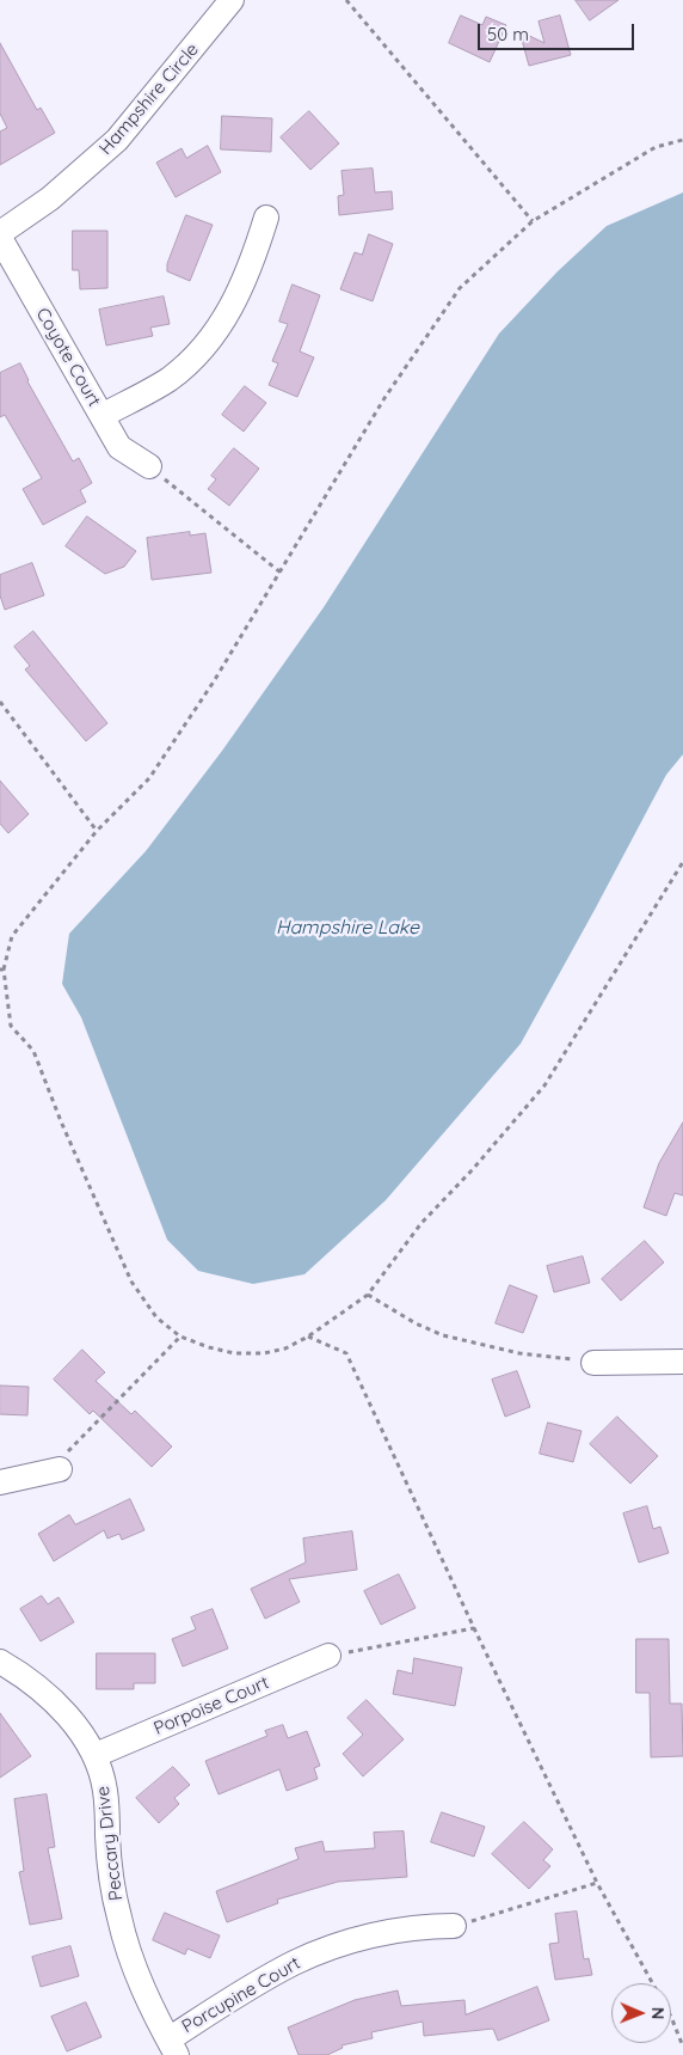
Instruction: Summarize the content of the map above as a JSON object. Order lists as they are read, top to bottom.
{
  "streets": {
    "street": [
      "Hampshire Circle",
      "Coyote Court",
      "Porpoise Court",
      "Peccary Drive",
      "Porcupine Court"
    ]
  },
  "crossings": [
    ["Porpoise Court", "Peccary Drive"],
    ["Peccary Drive", "Porcupine Court"]
  ],
  "water": ["Hampshire Lake"],
  "scale_bar": "50 m",
  "north": "right"
}
